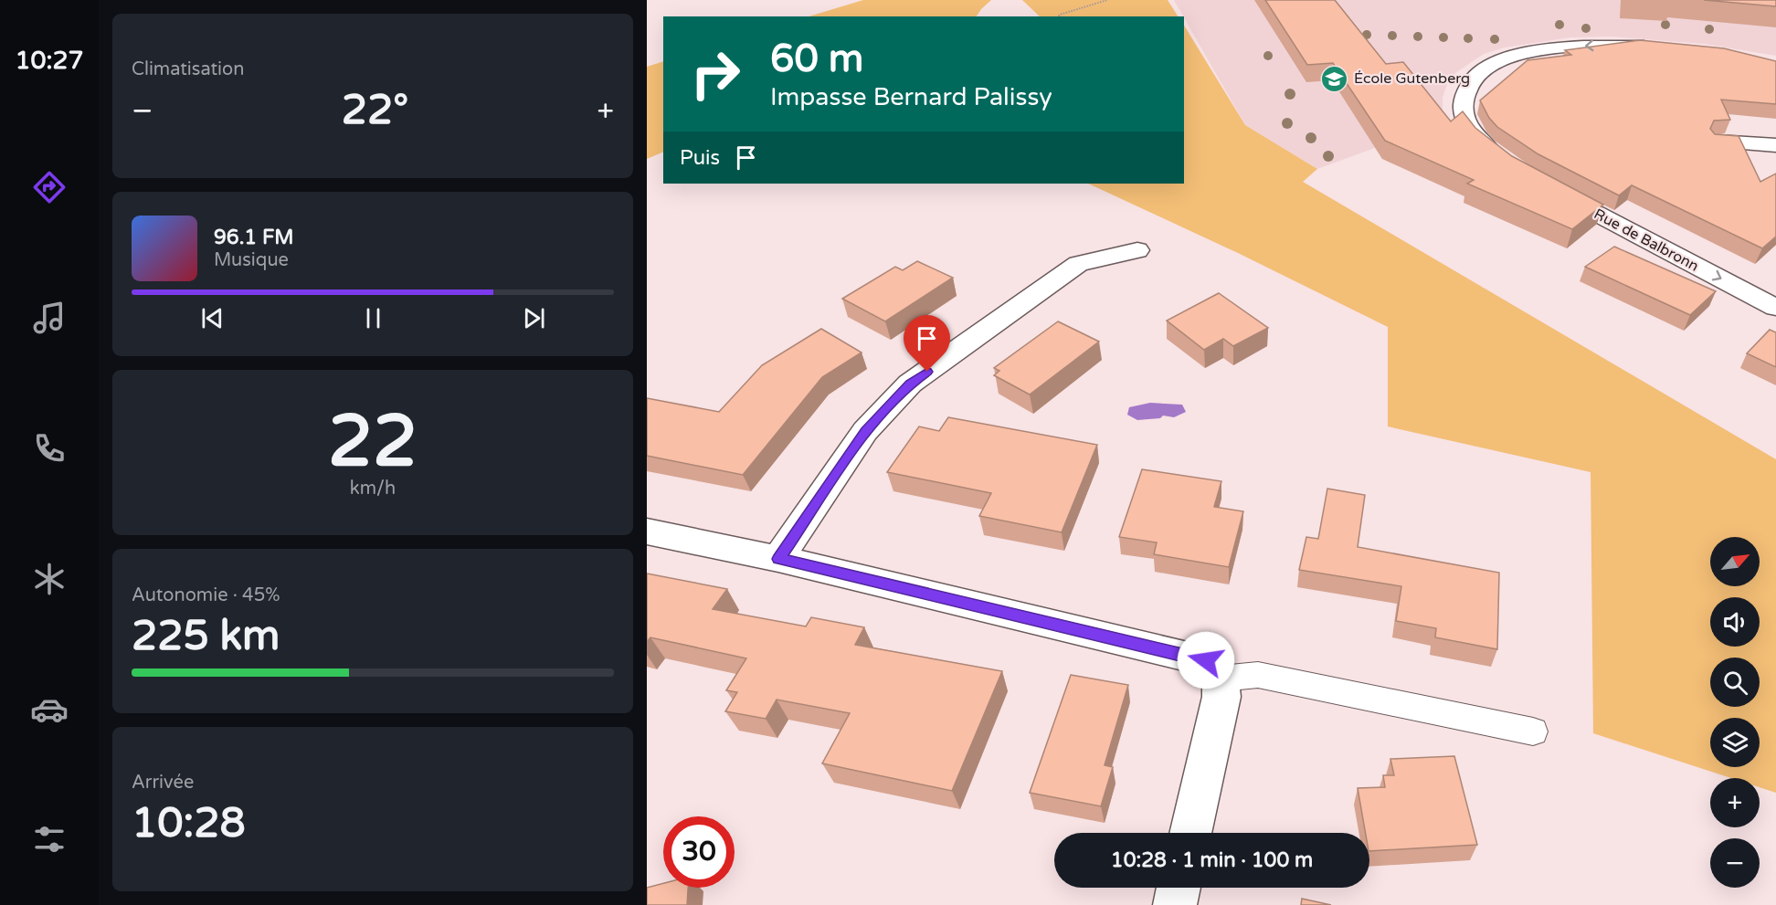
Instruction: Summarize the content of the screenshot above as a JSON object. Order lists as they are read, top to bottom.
{
  "streets": {
    "street": ["Rue de Balbronn"]
  },
  "one_way": ["Rue de Balbronn"],
  "places": {
    "school or university": ["École Gutenberg"]
  },
  "north": "top right",
  "page": {
    "tabs": "10:27",
    "tile": [
      "Climatisation",
      ["22", "km/h"],
      ["Autonomie · 45%", "225 km"],
      ["Arrivée", "10:28"]
    ],
    "turn": ["60 m", "Impasse Bernard Palissy"],
    "heat": ["−", "22°", "+"],
    "then": "Puis",
    "song": ["96.1 FM", "Musique"],
    "map_buttons": ["+", "−"],
    "limit": "30",
    "trip": "10:28 · 1 min · 100 m"
  }
}
